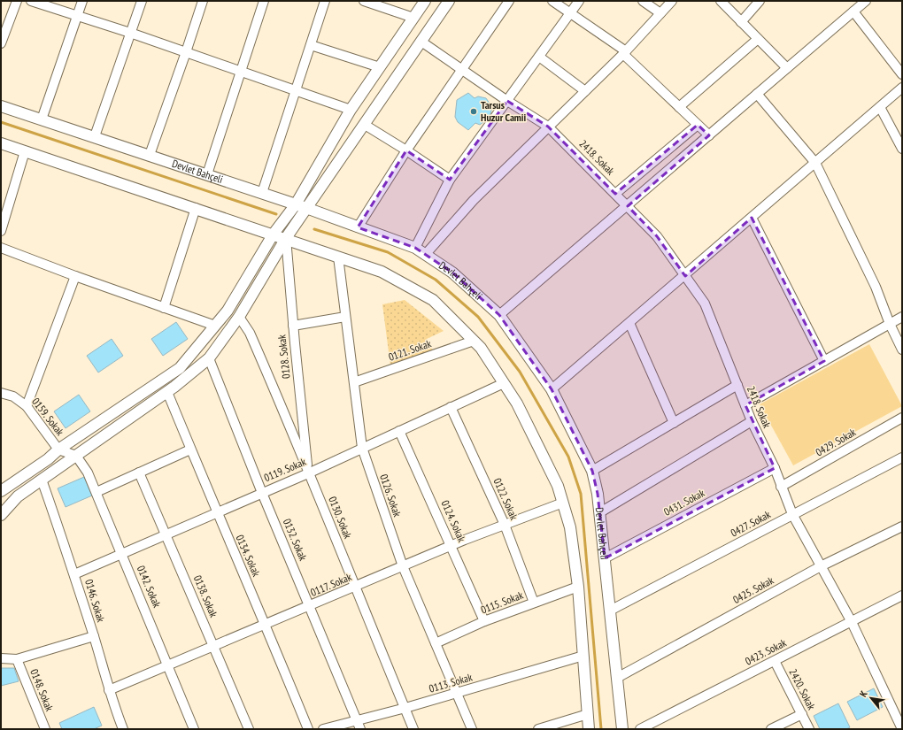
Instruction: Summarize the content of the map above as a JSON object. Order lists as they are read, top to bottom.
{
  "streets": {
    "street": [
      "2418. Sokak",
      "Devlet Bahçeli",
      "0121. Sokak",
      "0128. Sokak",
      "0159. Sokak",
      "0429. Sokak",
      "0119. Sokak",
      "0126. Sokak",
      "0122. Sokak",
      "0431. Sokak",
      "0130. Sokak",
      "0124. Sokak",
      "0427. Sokak",
      "0132. Sokak",
      "0134. Sokak",
      "0117. Sokak",
      "0142. Sokak",
      "0425. Sokak",
      "0138. Sokak",
      "0146. Sokak",
      "0115. Sokak",
      "0423. Sokak",
      "0113. Sokak",
      "2420. Sokak",
      "0148. Sokak"
    ]
  },
  "crossings": [
    ["2418. Sokak", "0429. Sokak"],
    ["2418. Sokak", "0431. Sokak"],
    ["2418. Sokak", "0427. Sokak"],
    ["2418. Sokak", "0425. Sokak"],
    ["2418. Sokak", "0423. Sokak"],
    ["Devlet Bahçeli", "0431. Sokak"],
    ["Devlet Bahçeli", "0427. Sokak"],
    ["Devlet Bahçeli", "0425. Sokak"],
    ["0121. Sokak", "0126. Sokak"],
    ["0128. Sokak", "0119. Sokak"],
    ["0128. Sokak", "0130. Sokak"],
    ["0159. Sokak", "0142. Sokak"],
    ["0119. Sokak", "0126. Sokak"],
    ["0119. Sokak", "0122. Sokak"],
    ["0119. Sokak", "0130. Sokak"],
    ["0119. Sokak", "0124. Sokak"],
    ["0119. Sokak", "0132. Sokak"],
    ["0119. Sokak", "0134. Sokak"],
    ["0119. Sokak", "0142. Sokak"],
    ["0119. Sokak", "0138. Sokak"],
    ["0119. Sokak", "0146. Sokak"],
    ["0126. Sokak", "0117. Sokak"],
    ["0126. Sokak", "0115. Sokak"],
    ["0126. Sokak", "0113. Sokak"],
    ["0122. Sokak", "0117. Sokak"],
    ["0122. Sokak", "0115. Sokak"],
    ["0130. Sokak", "0117. Sokak"],
    ["0130. Sokak", "0113. Sokak"],
    ["0124. Sokak", "0117. Sokak"],
    ["0124. Sokak", "0115. Sokak"],
    ["0132. Sokak", "0117. Sokak"],
    ["0132. Sokak", "0113. Sokak"],
    ["0134. Sokak", "0117. Sokak"],
    ["0117. Sokak", "0142. Sokak"],
    ["0117. Sokak", "0138. Sokak"],
    ["0117. Sokak", "0146. Sokak"],
    ["0423. Sokak", "2420. Sokak"]
  ],
  "places": ["Tarsus Huzur Camii"],
  "north": "top left"
}
